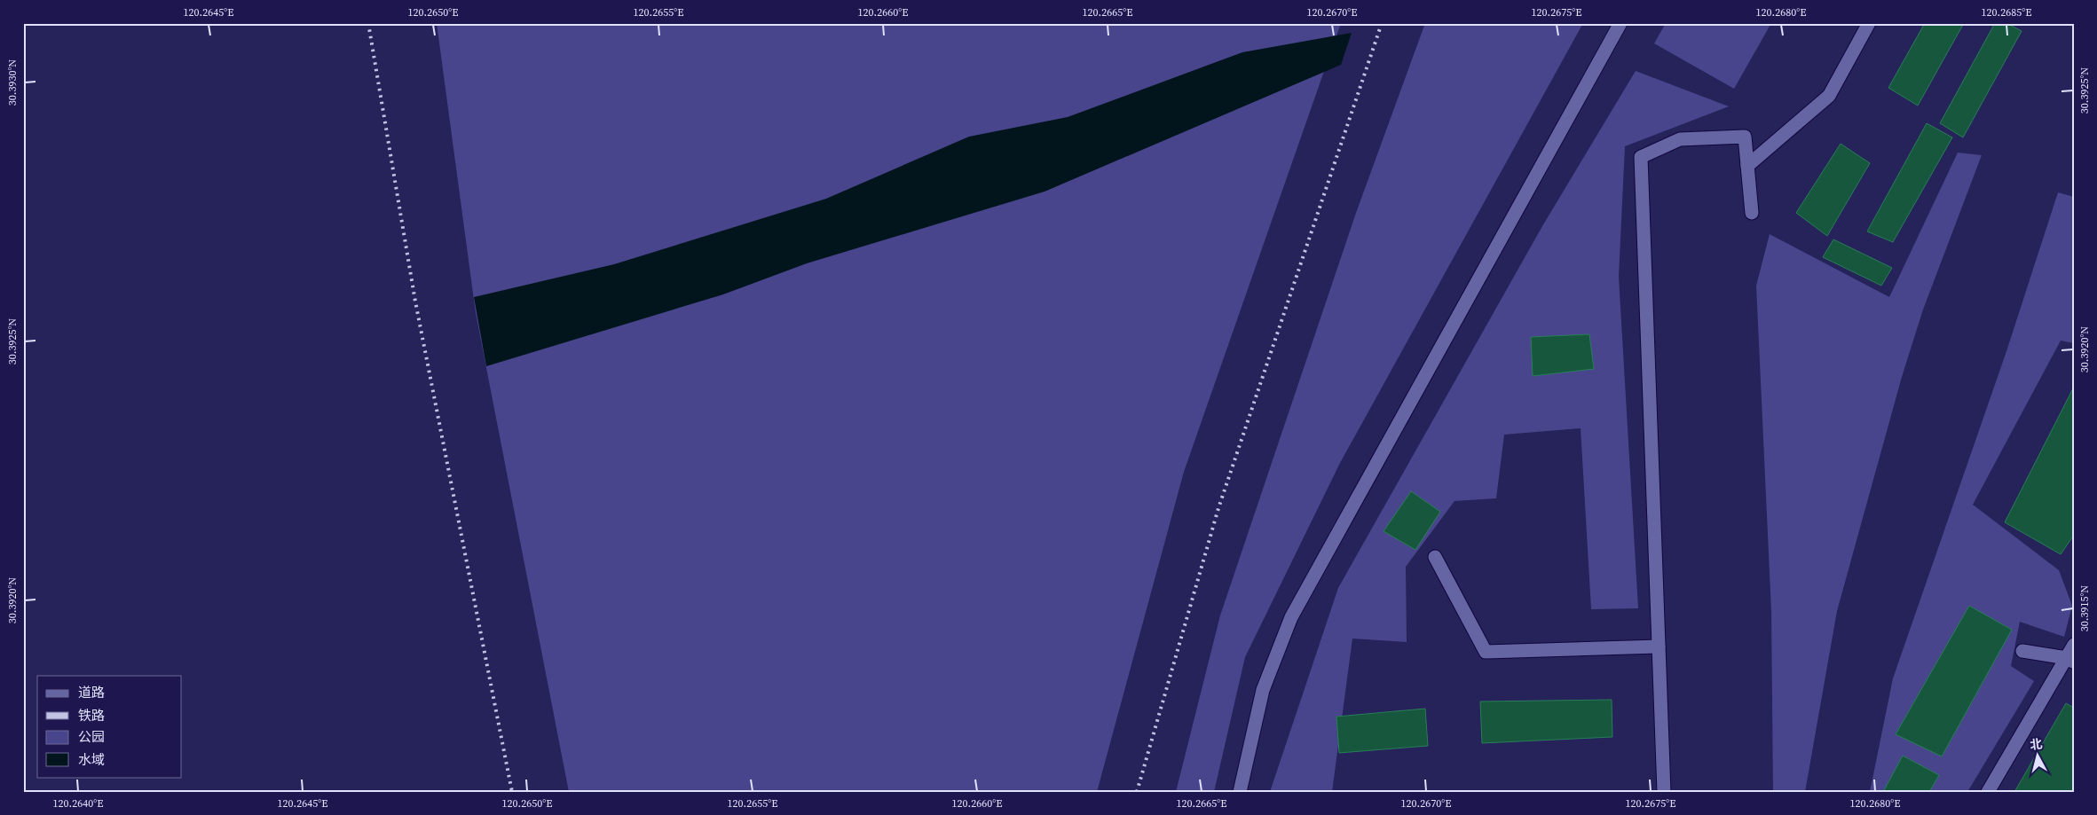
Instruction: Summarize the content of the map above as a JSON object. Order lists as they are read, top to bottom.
{
  "legend": [
    "道路",
    "铁路",
    "公园",
    "水域"
  ],
  "north": "top",
  "coordinates": [
    "120.2645°E",
    "120.2650°E",
    "120.2655°E",
    "120.2660°E",
    "120.2665°E",
    "120.2670°E",
    "120.2675°E",
    "120.2680°E",
    "120.2685°E",
    "30.3930°N",
    "30.3925°N",
    "30.3920°N",
    "30.3915°N",
    "120.2640°E"
  ]
}
